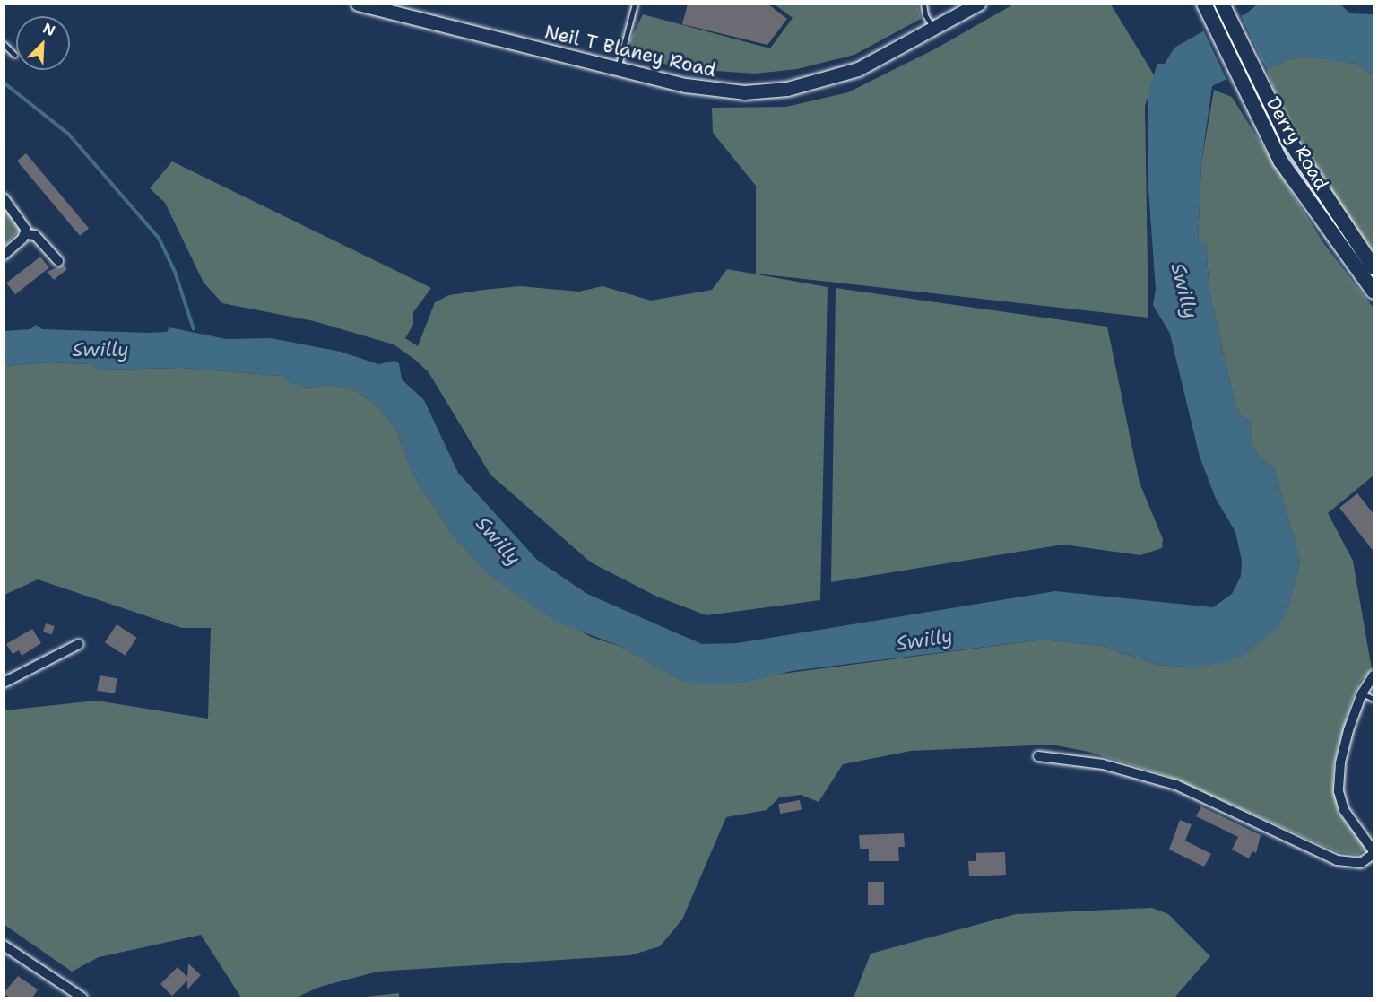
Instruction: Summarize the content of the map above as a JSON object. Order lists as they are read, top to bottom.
{
  "streets": {
    "main road": ["Neil T Blaney Road", "Derry Road"]
  },
  "water": ["Swilly"],
  "north": "top right"
}
